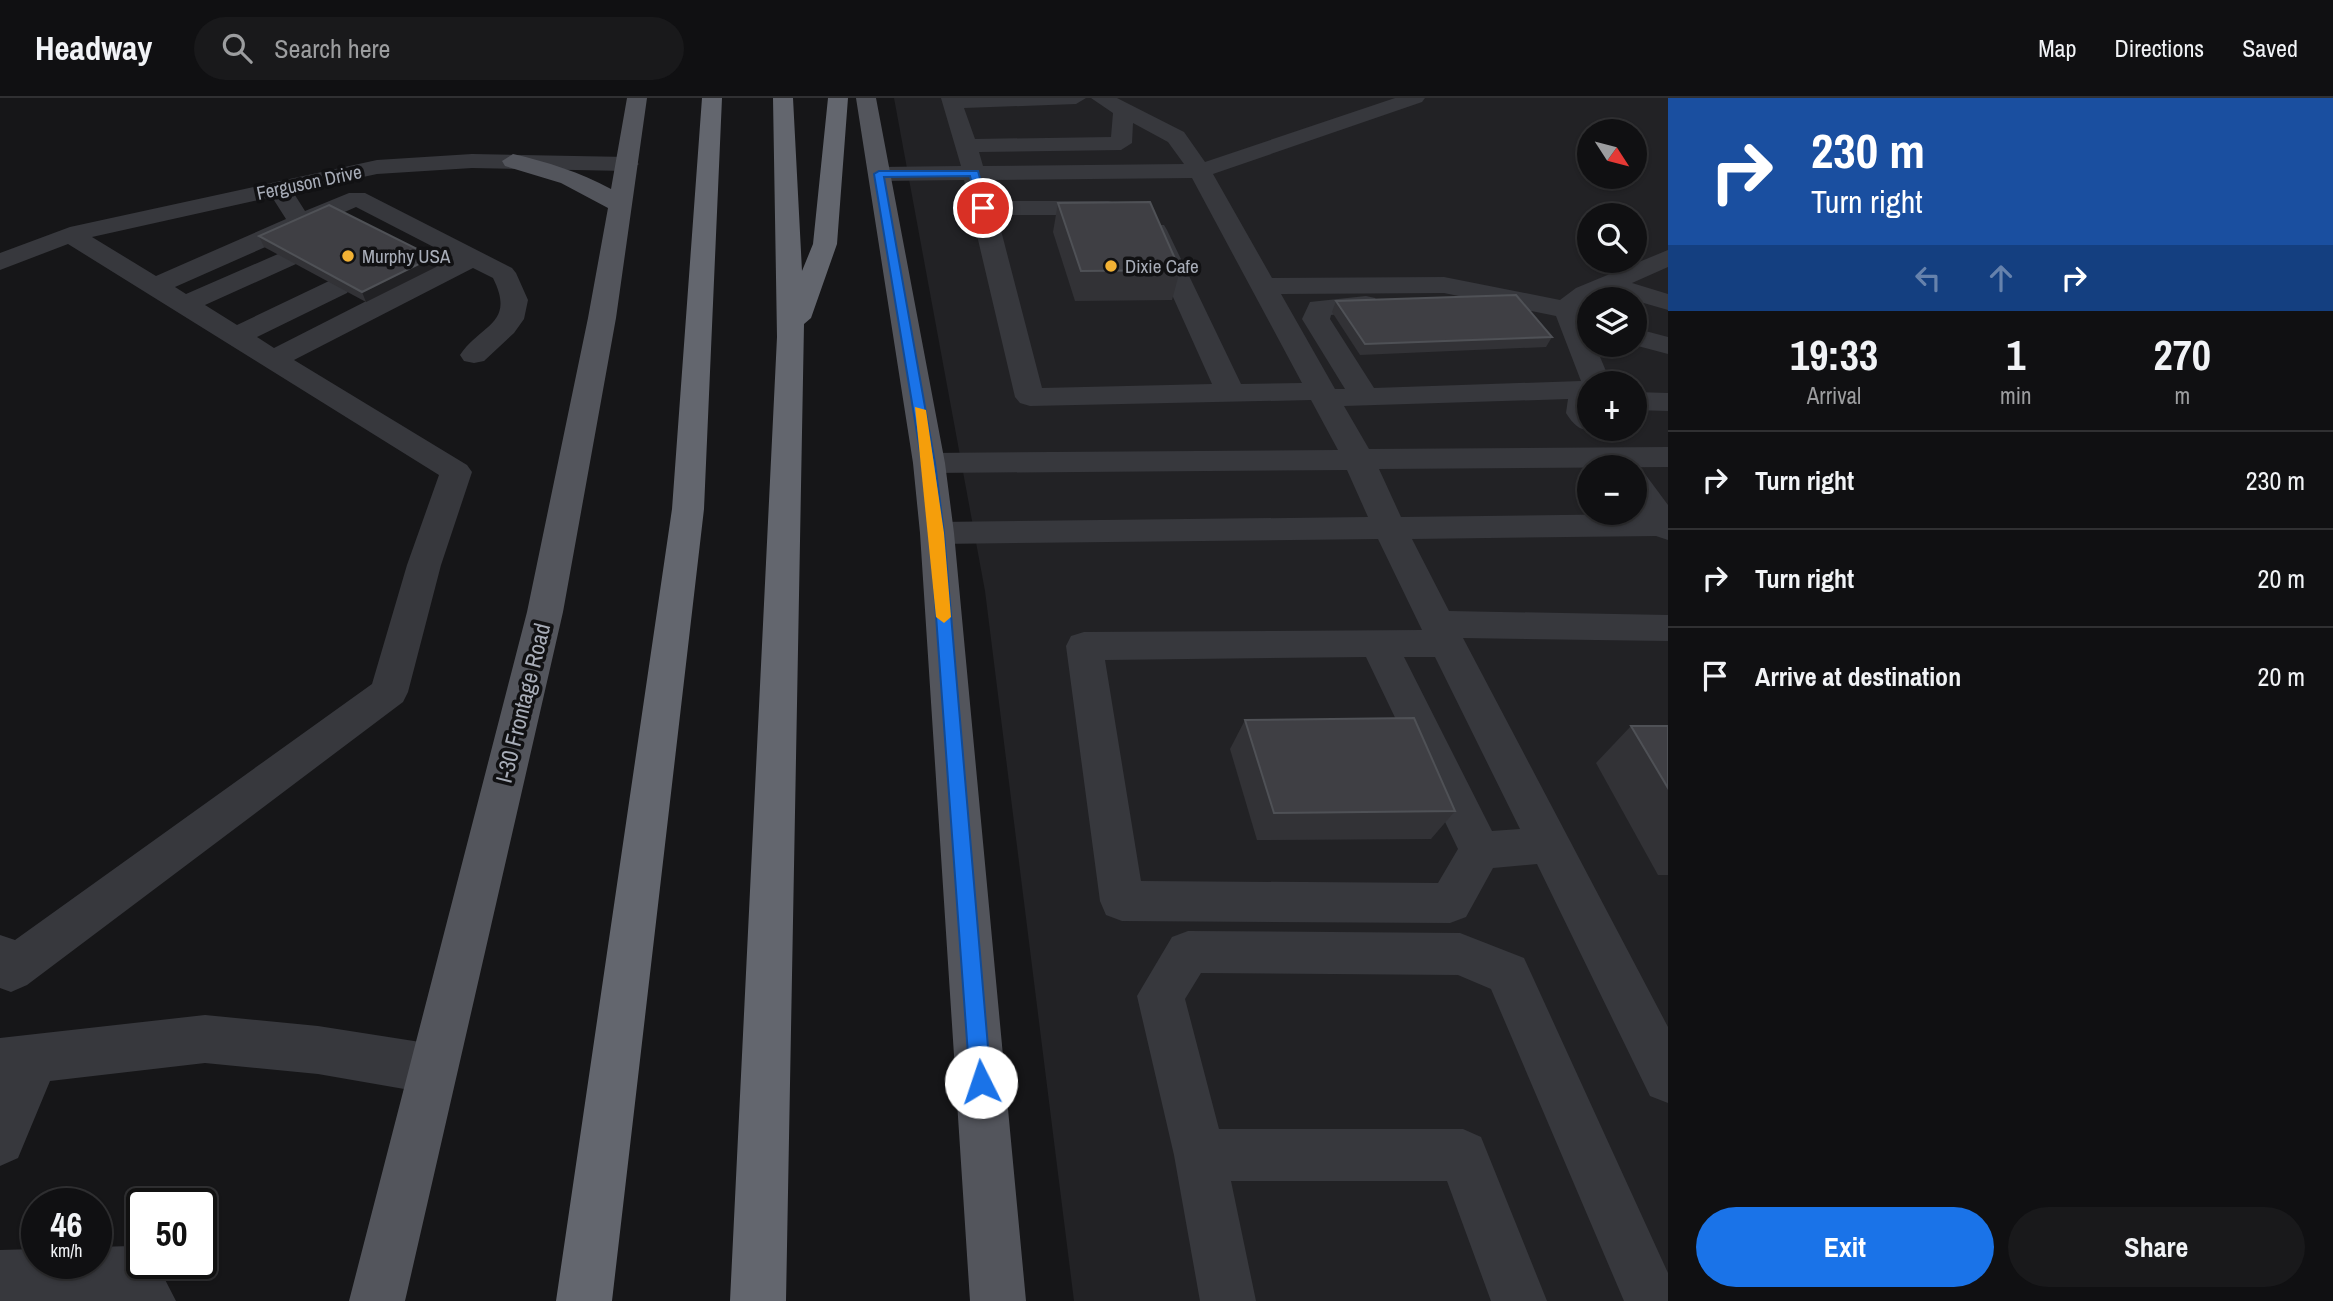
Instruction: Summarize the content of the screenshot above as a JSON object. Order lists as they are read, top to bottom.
{
  "streets": {
    "main road": ["I-30 Frontage Road"],
    "street": ["Ferguson Drive"]
  },
  "crossings": [
    ["Ferguson Drive", "I-30 Frontage Road"]
  ],
  "places": ["Murphy USA", "Dixie Cafe"],
  "north": "bottom right",
  "page": {
    "header": "Headway",
    "search": "Search here",
    "nav": ["Map", "Directions", "Saved"],
    "turn": ["230 m", "Turn right"],
    "map_buttons": ["+", "−"],
    "eta": [
      "19:33",
      "Arrival",
      "1",
      "min",
      "270",
      "m"
    ],
    "list": [
      {
        "name": "Turn right",
        "value": "230 m"
      },
      {
        "name": "Turn right",
        "value": "20 m"
      },
      {
        "name": "Arrive at destination",
        "value": "20 m"
      }
    ],
    "speed": "46 km/h",
    "limit": "50",
    "buttons": ["Exit", "Share"]
  }
}
